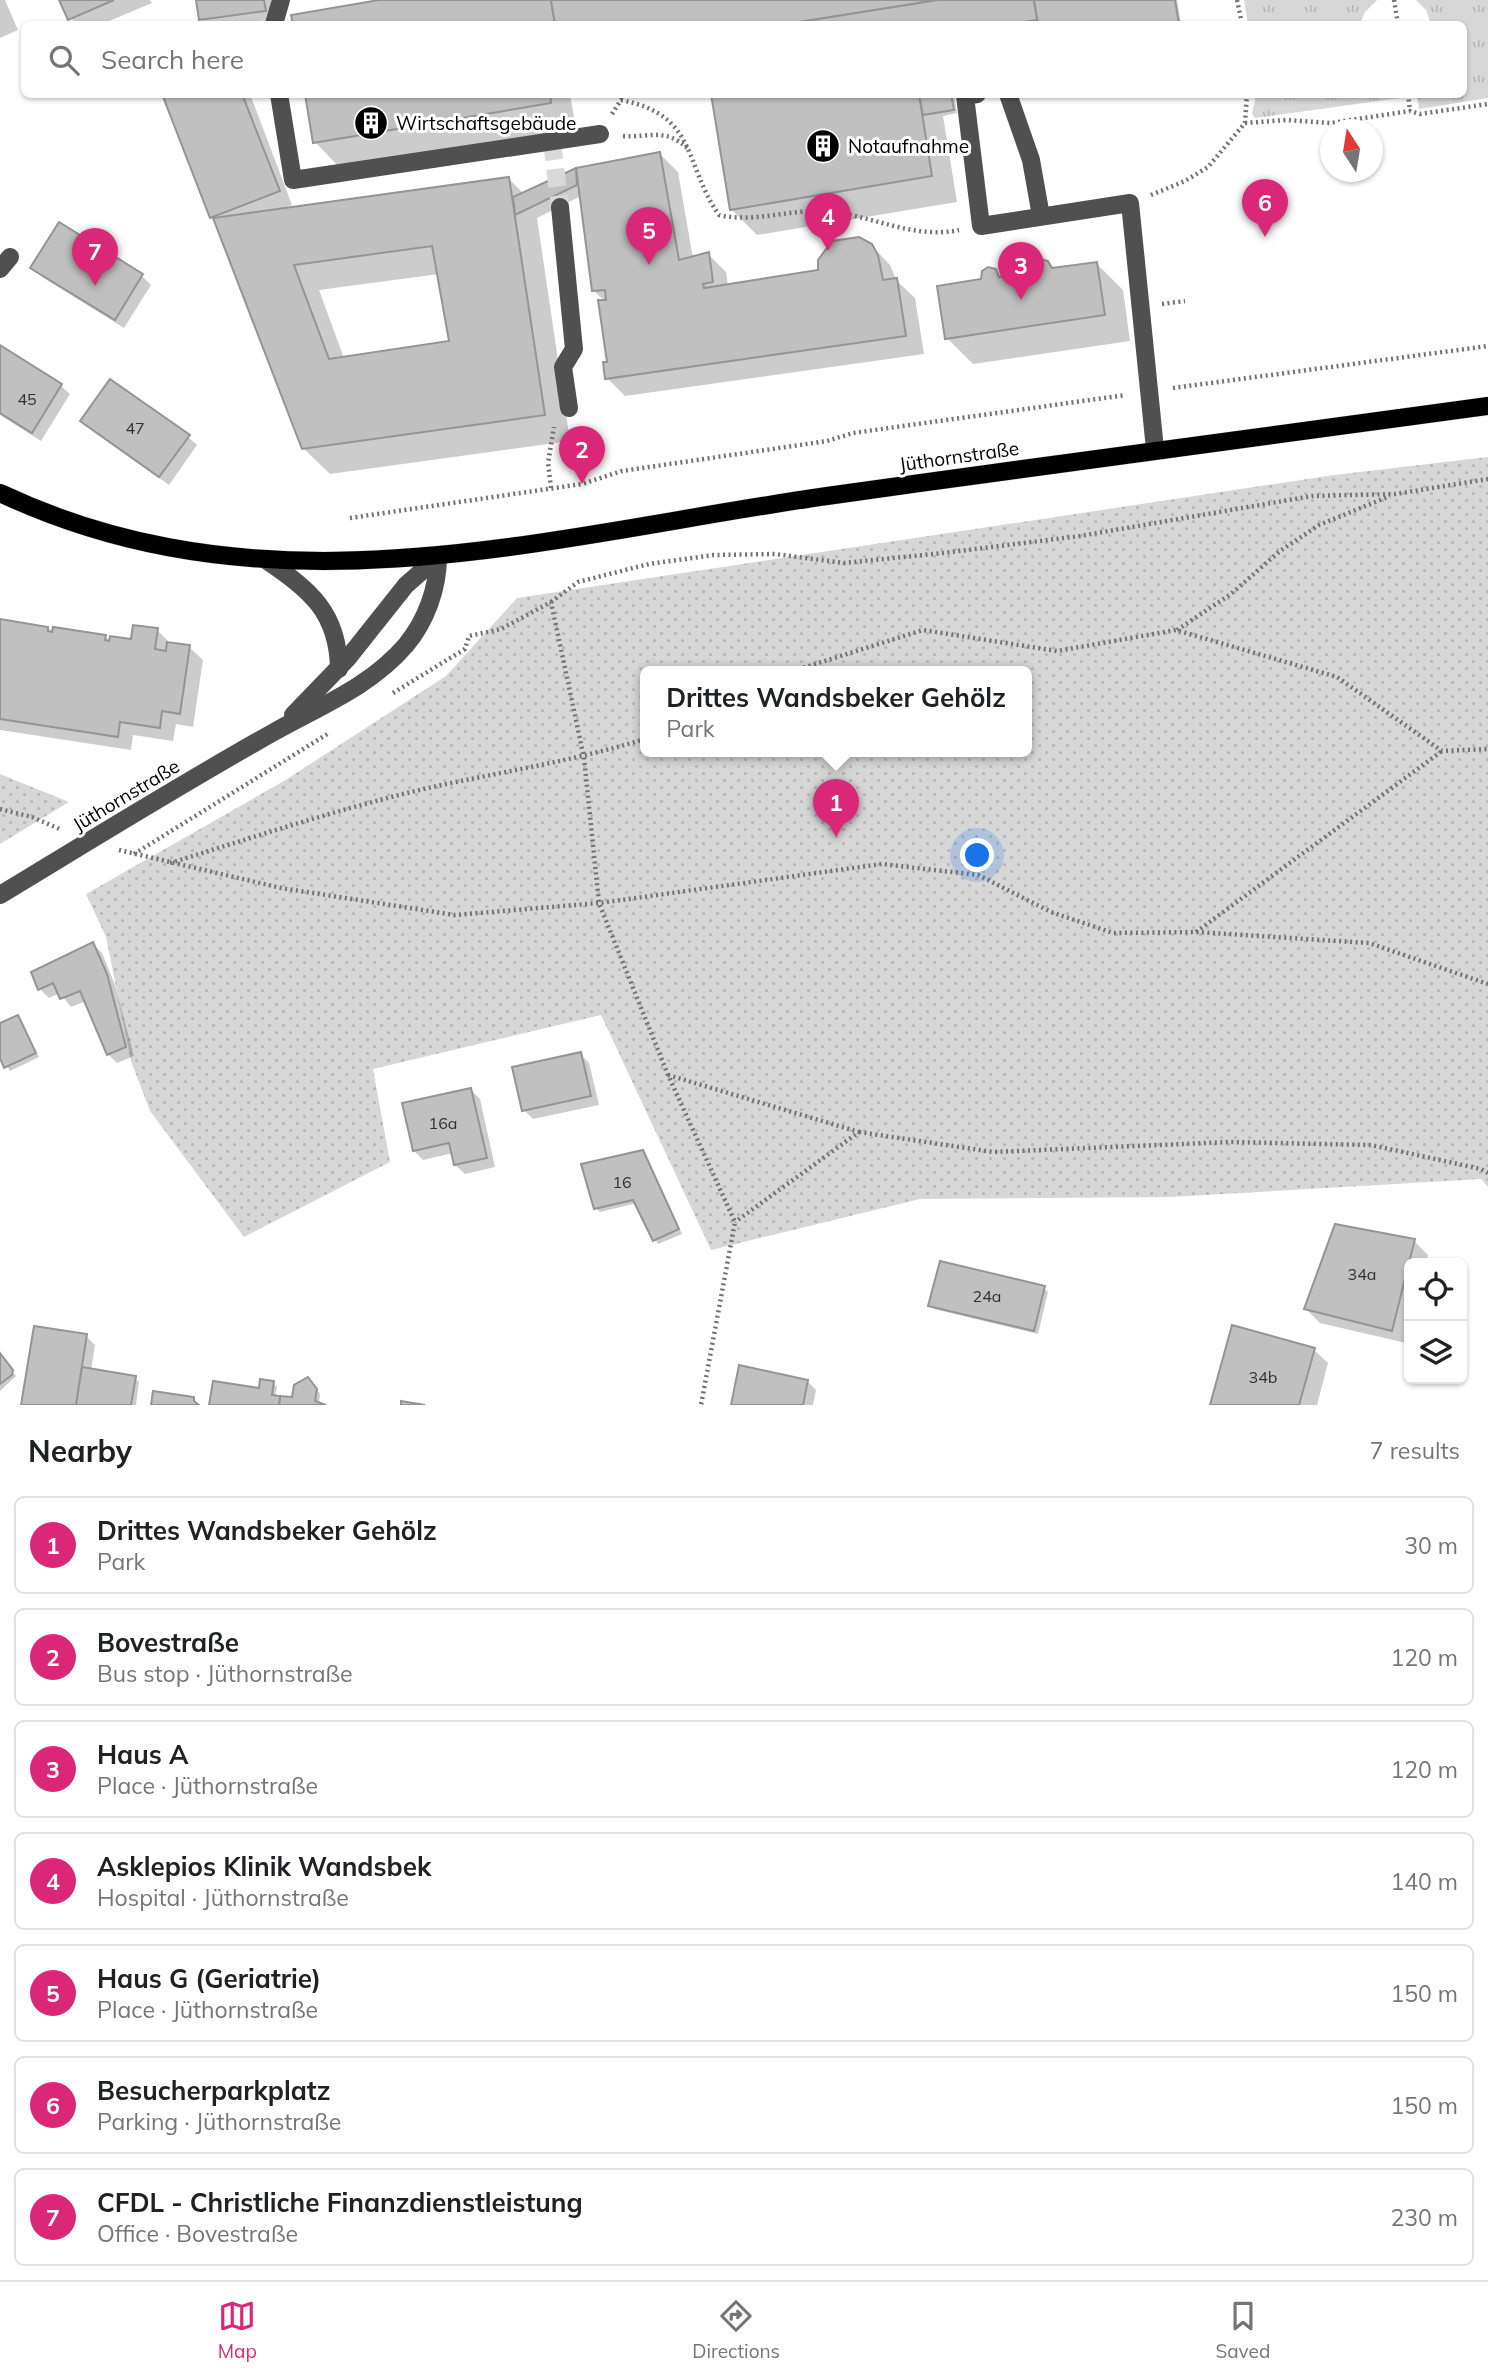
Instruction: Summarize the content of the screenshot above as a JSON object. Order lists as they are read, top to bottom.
{
  "streets": {
    "main road": ["Jüthornstraße"]
  },
  "places": {
    "building": ["Wirtschaftsgebäude", "Notaufnahme"]
  },
  "house_numbers": [
    "45",
    "47",
    "16a",
    "16",
    "34a",
    "24a",
    "34b"
  ],
  "north": "top",
  "page": {
    "search": "Search here",
    "pins": [
      "6",
      "4",
      "5",
      "7",
      "3",
      "2",
      "1"
    ],
    "popup": ["Drittes Wandsbeker Gehölz", "Park"],
    "heading": ["Nearby", "7 results"],
    "list": [
      {
        "mark": "1",
        "name": "Drittes Wandsbeker Gehölz",
        "note": "Park",
        "value": "30 m"
      },
      {
        "mark": "2",
        "name": "Bovestraße",
        "note": "Bus stop · Jüthornstraße",
        "value": "120 m"
      },
      {
        "mark": "3",
        "name": "Haus A",
        "note": "Place · Jüthornstraße",
        "value": "120 m"
      },
      {
        "mark": "4",
        "name": "Asklepios Klinik Wandsbek",
        "note": "Hospital · Jüthornstraße",
        "value": "140 m"
      },
      {
        "mark": "5",
        "name": "Haus G (Geriatrie)",
        "note": "Place · Jüthornstraße",
        "value": "150 m"
      },
      {
        "mark": "6",
        "name": "Besucherparkplatz",
        "note": "Parking · Jüthornstraße",
        "value": "150 m"
      },
      {
        "mark": "7",
        "name": "CFDL - Christliche Finanzdienstleistung",
        "note": "Office · Bovestraße",
        "value": "230 m"
      }
    ],
    "nav": ["Map", "Directions", "Saved"]
  }
}
